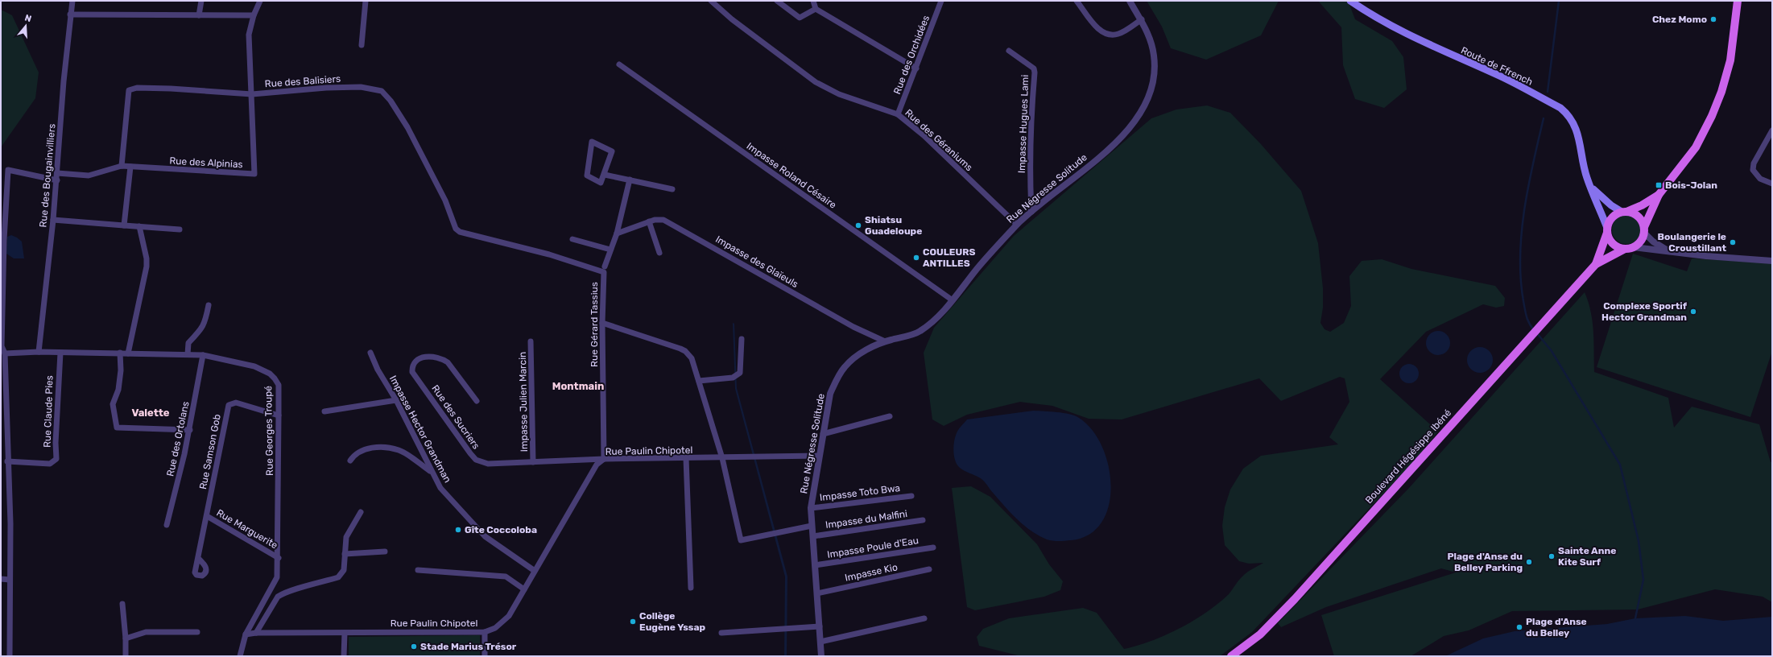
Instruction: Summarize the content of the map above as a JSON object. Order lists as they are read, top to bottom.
{
  "streets": {
    "main road": ["Route de Ffrench", "Boulevard Hégésippe Ibéné"],
    "street": [
      "Rue des Orchidées",
      "Rue des Balisiers",
      "Impasse Hugues Lami",
      "Rue des Géraniums",
      "Rue des Alpinias",
      "Rue des Bougainvilliers",
      "Impasse Roland Césaire",
      "Rue Négresse Solitude",
      "Impasse des Glaïeuls",
      "Rue Gérard Tassius",
      "Impasse Julien Marcin",
      "Rue Claude Pies",
      "Rue des Sucriers",
      "Impasse Hector Grandman",
      "Rue Georges Troupé",
      "Rue des Ortolans",
      "Rue Paulin Chipotel",
      "Rue Samson Gob",
      "Impasse Toto Bwa",
      "Impasse du Malfini",
      "Rue Marguerite",
      "Impasse Poule d'Eau",
      "Impasse Kio"
    ]
  },
  "crossings": [
    ["Rue des Orchidées", "Rue des Géraniums"],
    ["Route de Ffrench", "Boulevard Hégésippe Ibéné"],
    ["Rue des Balisiers", "Rue des Alpinias"],
    ["Rue des Balisiers", "Rue Gérard Tassius"],
    ["Impasse Hugues Lami", "Rue Négresse Solitude"],
    ["Rue des Géraniums", "Rue Négresse Solitude"],
    ["Rue des Alpinias", "Rue des Bougainvilliers"],
    ["Rue des Bougainvilliers", "Rue Georges Troupé"],
    ["Impasse Roland Césaire", "Rue Négresse Solitude"],
    ["Rue Négresse Solitude", "Impasse des Glaïeuls"],
    ["Rue Négresse Solitude", "Rue Paulin Chipotel"],
    ["Rue Négresse Solitude", "Impasse Toto Bwa"],
    ["Rue Négresse Solitude", "Impasse du Malfini"],
    ["Rue Négresse Solitude", "Impasse Poule d'Eau"],
    ["Rue Négresse Solitude", "Impasse Kio"],
    ["Rue Gérard Tassius", "Rue des Sucriers"],
    ["Rue Gérard Tassius", "Rue Paulin Chipotel"],
    ["Impasse Julien Marcin", "Rue des Sucriers"],
    ["Rue Claude Pies", "Rue Georges Troupé"],
    ["Rue des Sucriers", "Rue Paulin Chipotel"],
    ["Impasse Hector Grandman", "Rue Paulin Chipotel"],
    ["Rue Georges Troupé", "Rue des Ortolans"],
    ["Rue Georges Troupé", "Rue Paulin Chipotel"],
    ["Rue Georges Troupé", "Rue Samson Gob"],
    ["Rue Georges Troupé", "Rue Marguerite"],
    ["Rue Samson Gob", "Rue Marguerite"]
  ],
  "districts": ["Montmain", "Valette"],
  "places": {
    "other": [
      "Chez Momo",
      "Shiatsu Guadeloupe",
      "Boulangerie le Croustillant",
      "COULEURS ANTILLES",
      "Complexe Sportif Hector Grandman",
      "Gîte Coccoloba",
      "Sainte Anne Kite Surf",
      "Plage d'Anse du Belley Parking",
      "Collège Eugène Yssap",
      "Plage d'Anse du Belley",
      "Stade Marius Trésor"
    ],
    "transit": ["Bois-Jolan"]
  },
  "north": "top"
}
